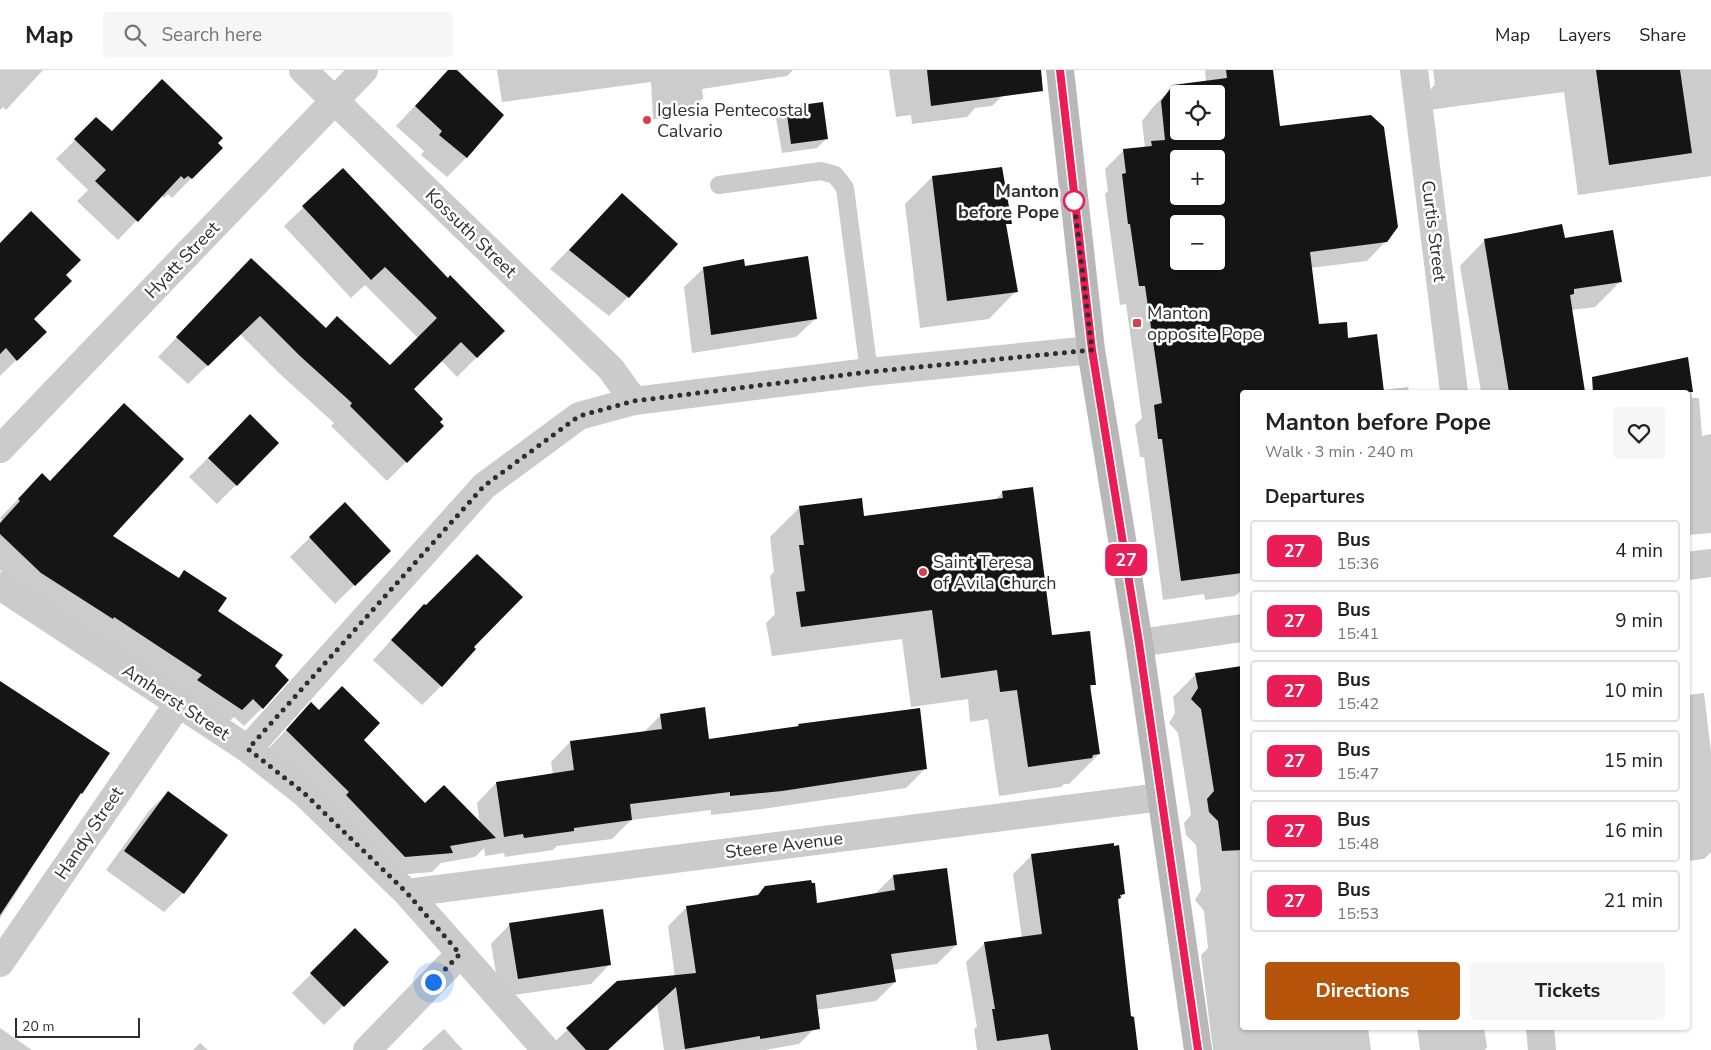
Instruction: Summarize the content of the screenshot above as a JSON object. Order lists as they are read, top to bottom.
{
  "streets": {
    "street": [
      "Curtis Street",
      "Kossuth Street",
      "Hyatt Street",
      "Amherst Street",
      "Handy Street",
      "Steere Avenue"
    ]
  },
  "crossings": [
    ["Kossuth Street", "Hyatt Street"],
    ["Amherst Street", "Handy Street"],
    ["Amherst Street", "Steere Avenue"]
  ],
  "places": {
    "other": ["Iglesia Pentecostal Calvario", "Manton before Pope", "Saint Teresa of Avila Church"],
    "transit": ["Manton opposite Pope"]
  },
  "lines": ["bus line 27"],
  "scale_bar": "20 m",
  "page": {
    "header": "Map",
    "search": "Search here",
    "nav": ["Map", "Layers", "Share"],
    "on_map": "27",
    "map_buttons": ["+", "−"],
    "heading": [
      ["Manton before Pope", "Walk · 3 min · 240 m"],
      "Departures"
    ],
    "list": [
      {
        "mark": "27",
        "name": "Bus",
        "note": "15:36",
        "value": "4 min"
      },
      {
        "mark": "27",
        "name": "Bus",
        "note": "15:41",
        "value": "9 min"
      },
      {
        "mark": "27",
        "name": "Bus",
        "note": "15:42",
        "value": "10 min"
      },
      {
        "mark": "27",
        "name": "Bus",
        "note": "15:47",
        "value": "15 min"
      },
      {
        "mark": "27",
        "name": "Bus",
        "note": "15:48",
        "value": "16 min"
      },
      {
        "mark": "27",
        "name": "Bus",
        "note": "15:53",
        "value": "21 min"
      }
    ],
    "buttons": ["Directions", "Tickets"],
    "scale": "20 m"
  }
}
